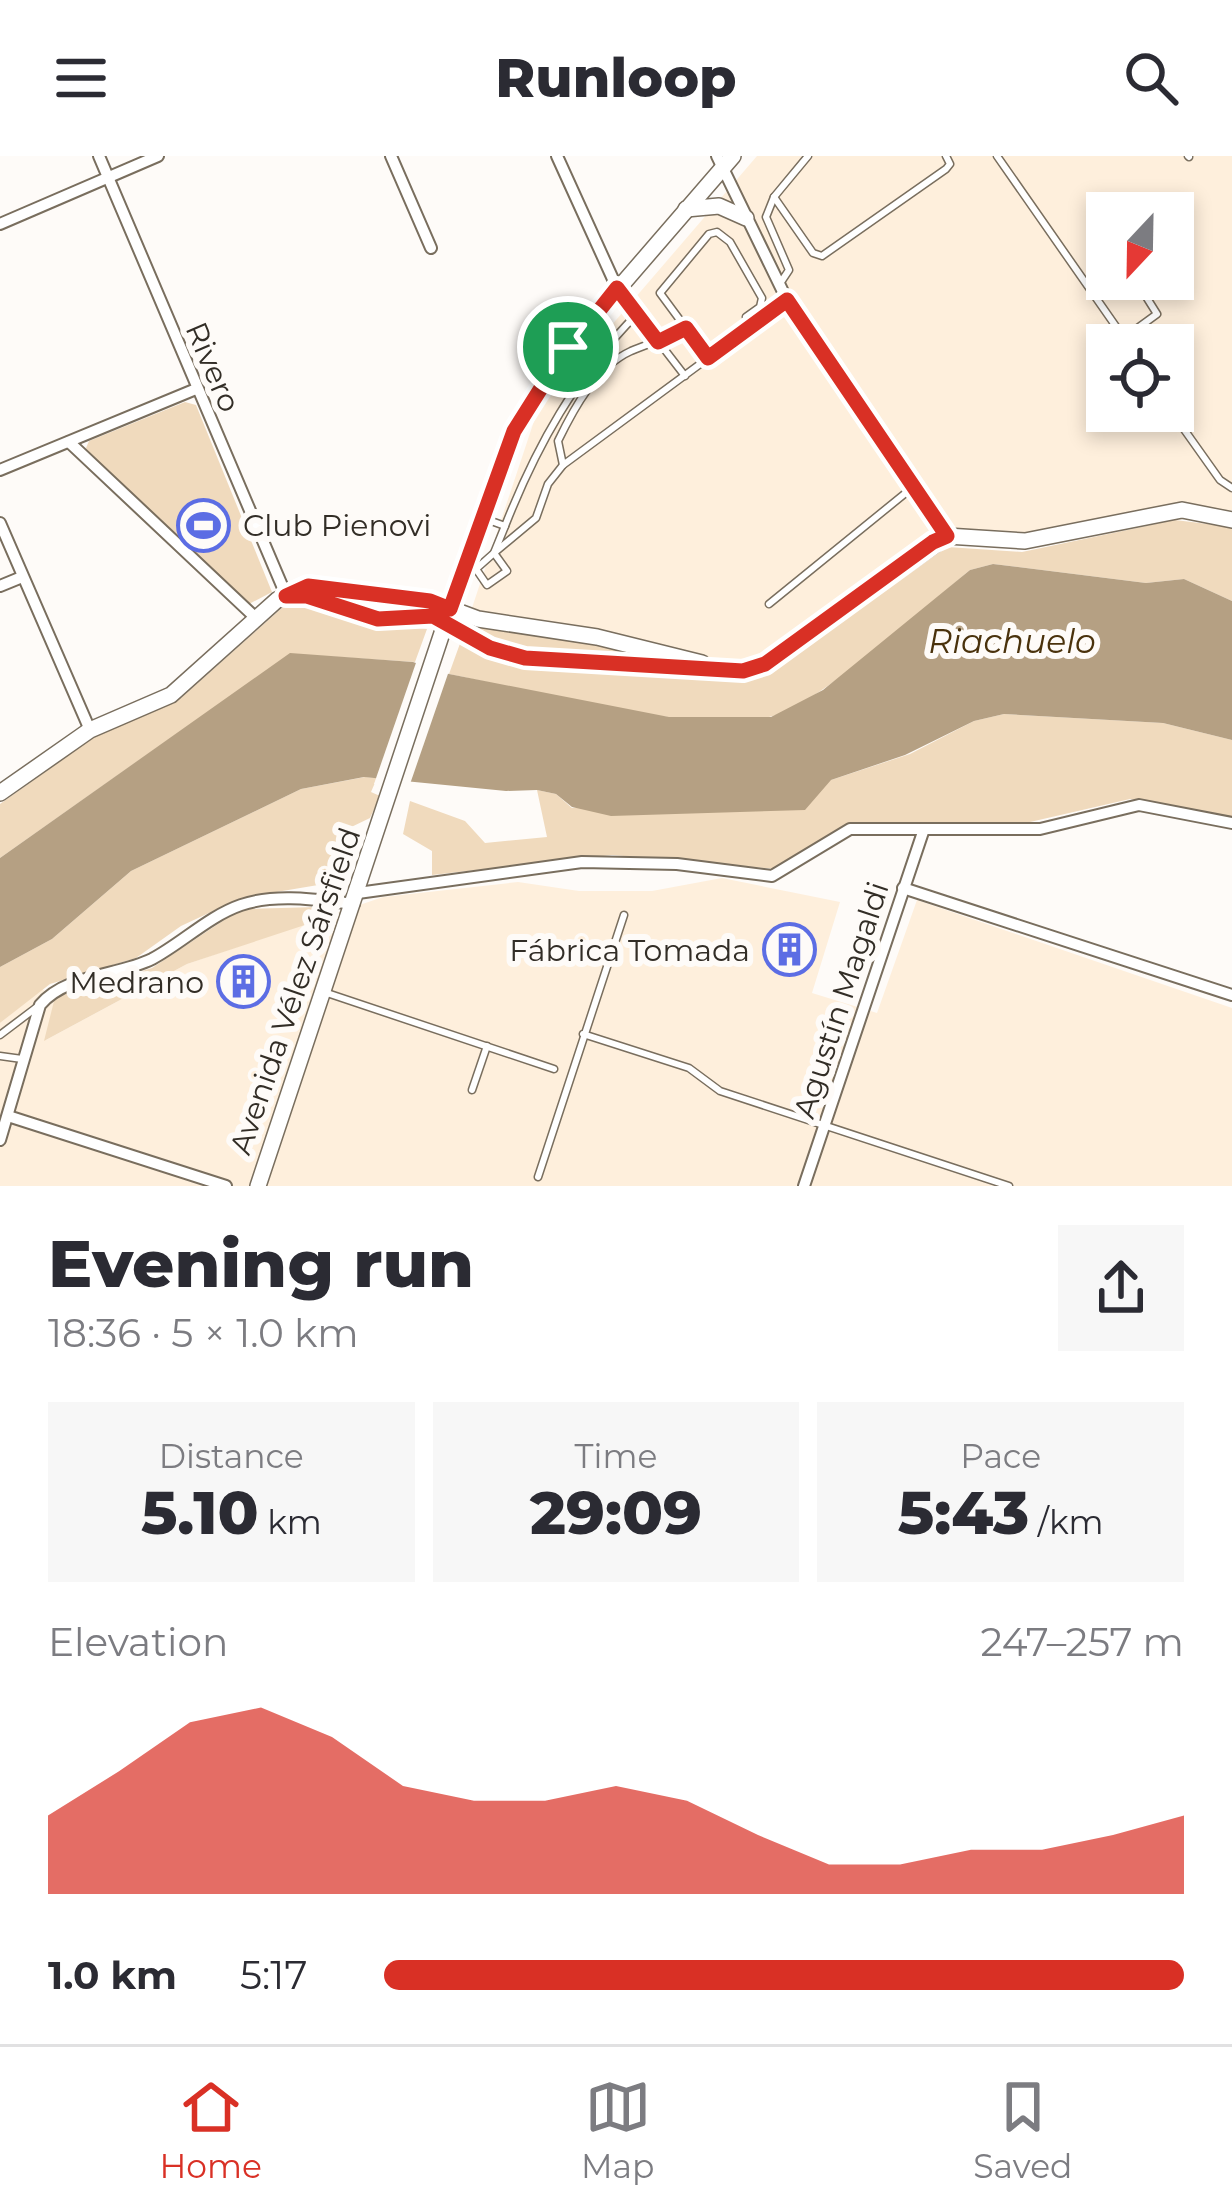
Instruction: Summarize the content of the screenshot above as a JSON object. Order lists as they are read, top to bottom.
{
  "streets": {
    "street": ["Rivero", "Avenida Vélez Sársfield", "Agustín Magaldi"]
  },
  "water": ["Riachuelo"],
  "places": {
    "sports": ["Club Pienovi"],
    "building": ["Fábrica Tomada", "Medrano"]
  },
  "north": "bottom",
  "page": {
    "header": "Runloop",
    "heading": ["Evening run", "18:36 · 5 × 1.0 km"],
    "stats": [
      ["Distance", "5.10 km"],
      ["Time", "29:09"],
      ["Pace", "5:43 /km"]
    ],
    "chart": ["Elevation", "247–257 m"],
    "list": [
      {
        "name": "1.0 km",
        "note": "5:17"
      }
    ],
    "tabs": ["Home", "Map", "Saved"]
  }
}
